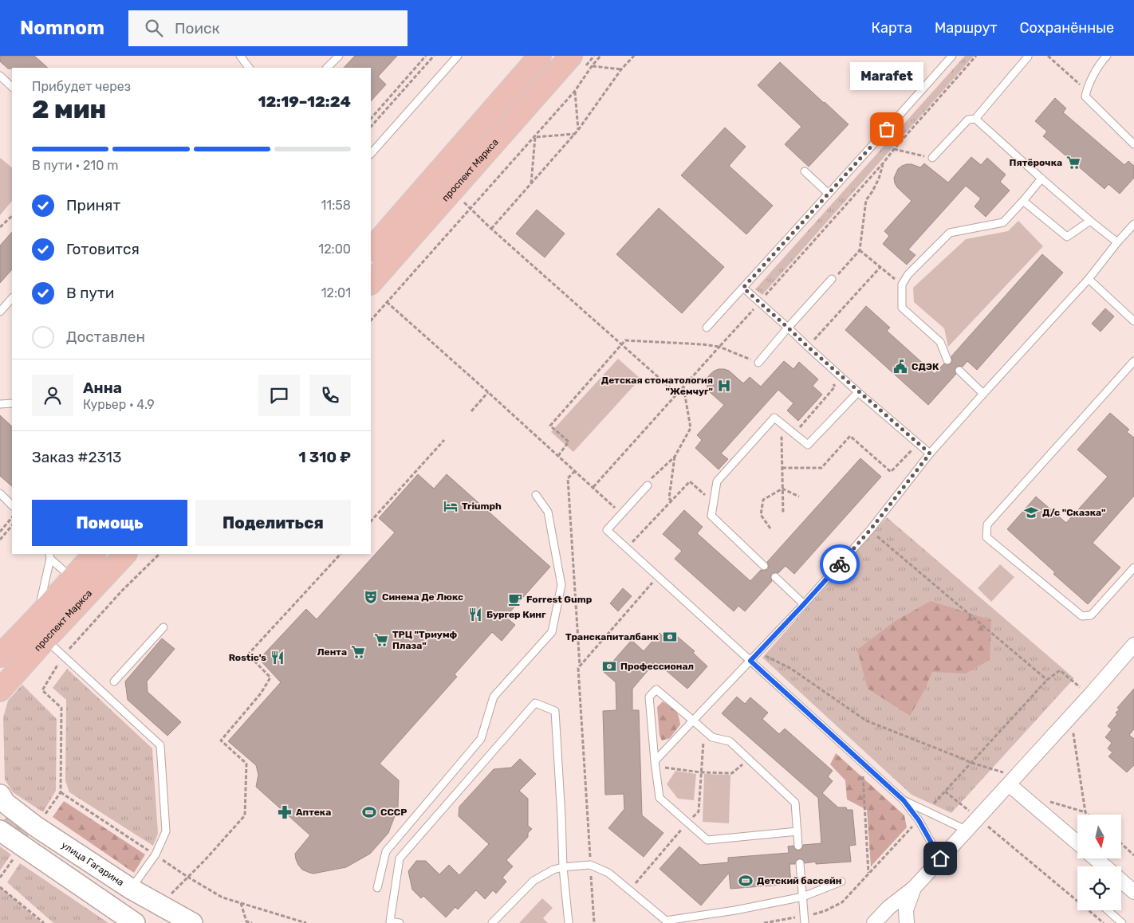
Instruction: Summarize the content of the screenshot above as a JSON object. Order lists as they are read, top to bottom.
{
  "streets": {
    "main road": ["проспект Маркса", "улица Гагарина"]
  },
  "places": {
    "other": ["Marafet"],
    "supermarket": ["Пятёрочка", "ТРЦ \"Триумф Плаза\"", "Лента"],
    "public building": ["СДЭК"],
    "hospital": ["Детская стоматология \"Жемчуг\""],
    "hotel": ["Triumph"],
    "school or university": ["Д/с \"Сказка\""],
    "theatre": ["Синема Де Люкс"],
    "cafe": ["Forrest Gump"],
    "restaurant": ["Бургер Кинг", "Rostic's"],
    "bank": ["Транскапиталбанк", "Профессионал"],
    "pharmacy": ["Аптека"],
    "sports": ["СССР", "Детский бассейн"]
  },
  "north": "bottom",
  "page": {
    "header": "Nomnom",
    "search": "Поиск",
    "nav": ["Карта", "Маршрут", "Сохранённые"],
    "bubble": "Marafet",
    "heading": ["2 мин", "Прибудет через", "12:19–12:24"],
    "panel": [
      "Анна",
      "Курьер · 4.9",
      "Заказ #2313",
      "1 310 ₽"
    ],
    "bar": "В пути · 210 m",
    "list": [
      ["Принят", "11:58"],
      ["Готовится", "12:00"],
      ["В пути", "12:01"],
      "Доставлен"
    ],
    "buttons": ["Помощь", "Поделиться"]
  }
}
